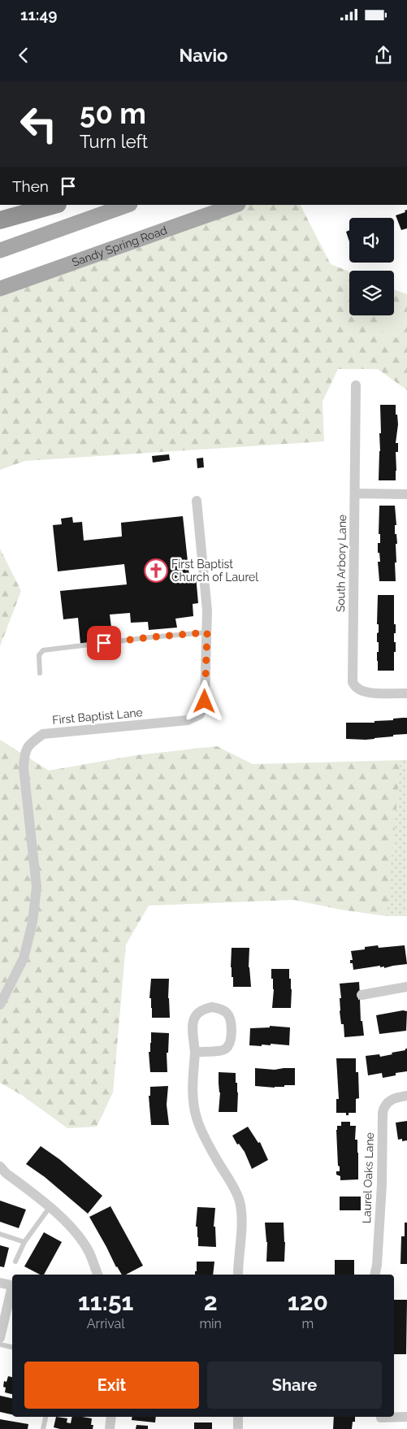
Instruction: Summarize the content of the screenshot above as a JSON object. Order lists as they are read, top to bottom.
{
  "streets": {
    "main road": ["Sandy Spring Road"],
    "street": ["South Arbory Lane", "First Baptist Lane", "Laurel Oaks Lane"]
  },
  "places": {
    "church": ["First Baptist Church of Laurel"]
  },
  "page": {
    "status": "11:49",
    "header": "Navio",
    "turn": ["50 m", "Turn left"],
    "then": "Then",
    "eta": [
      "11:51",
      "Arrival",
      "2",
      "min",
      "120",
      "m"
    ],
    "buttons": ["Exit", "Share"]
  }
}
